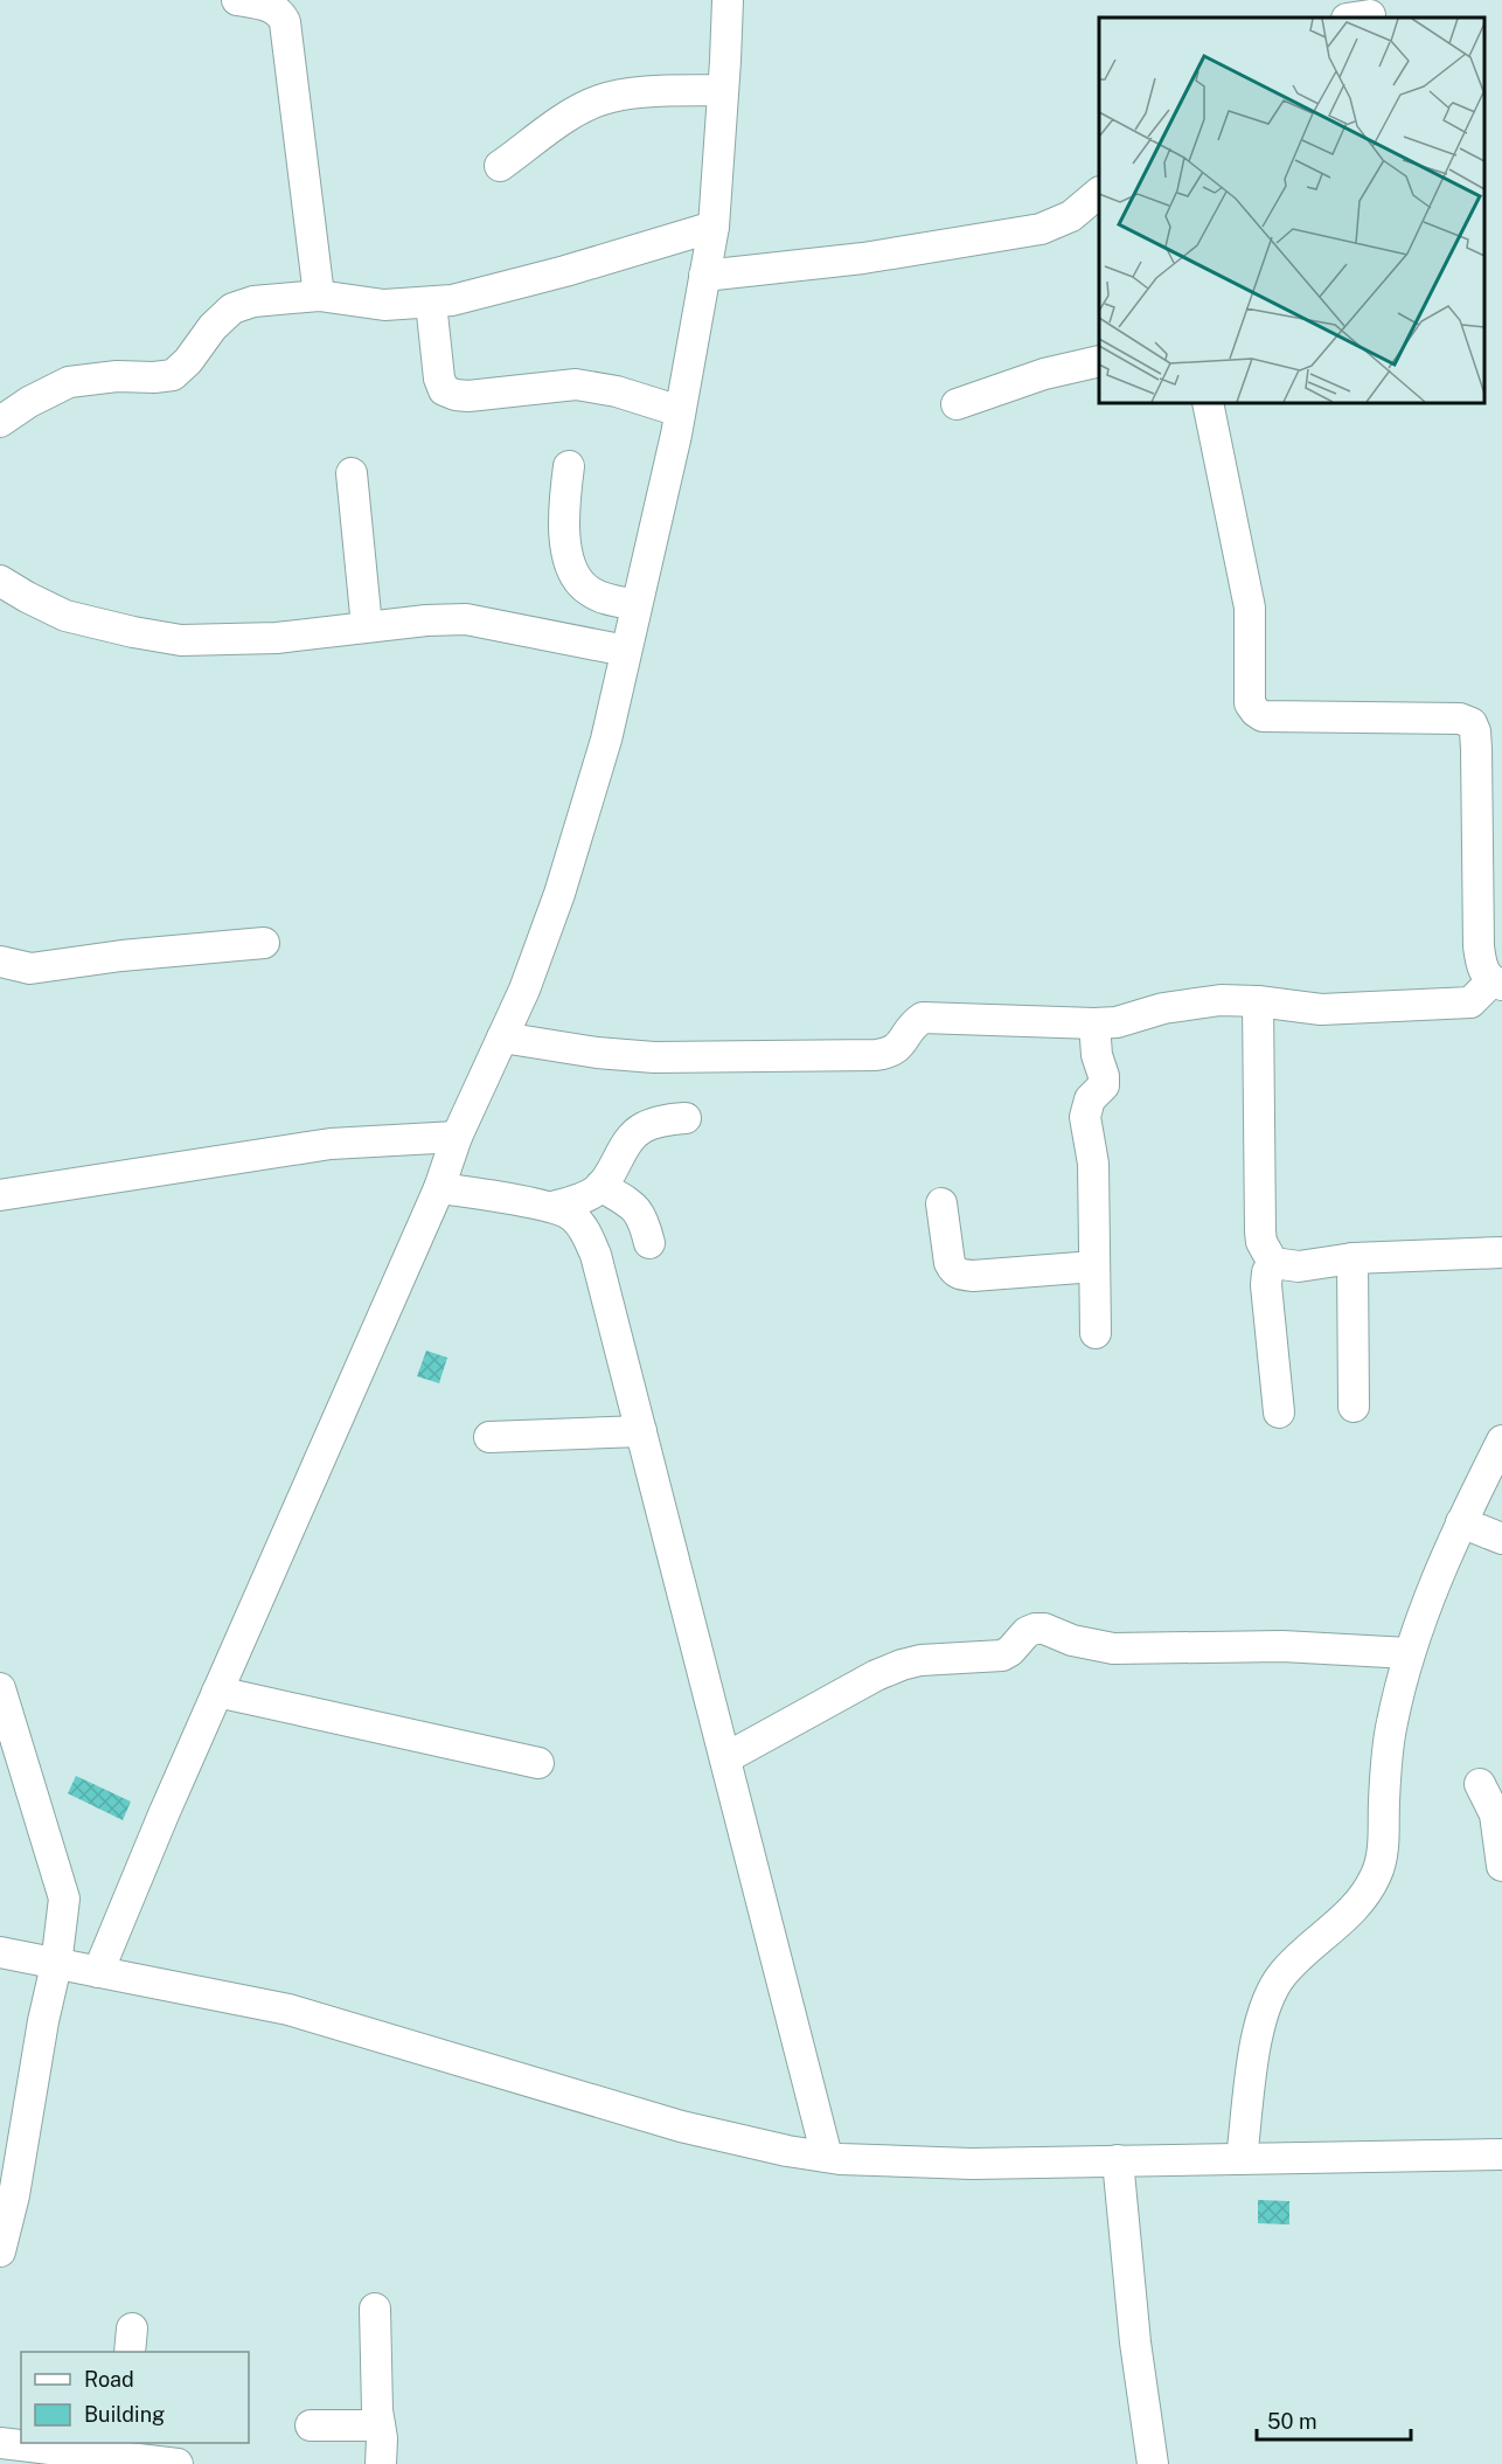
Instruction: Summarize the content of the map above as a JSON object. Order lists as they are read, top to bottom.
{
  "legend": ["Road", "Building"],
  "scale_bar": "50 m"
}
